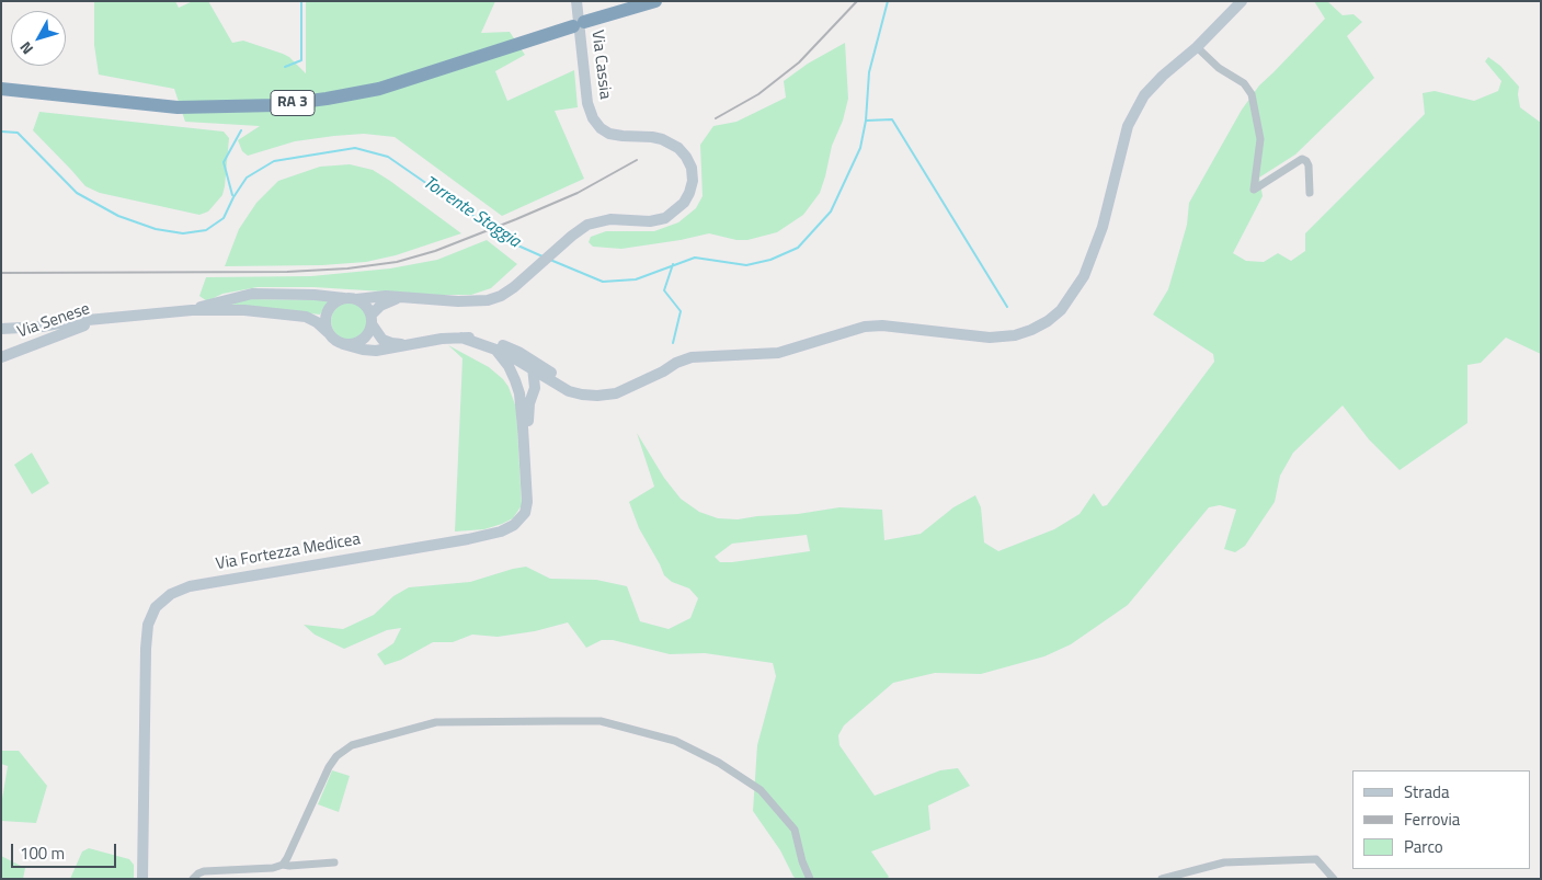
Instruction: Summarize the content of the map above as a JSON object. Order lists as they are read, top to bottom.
{
  "streets": {
    "highway": ["RA 3"],
    "main road": ["Via Cassia", "Via Senese", "Via Fortezza Medicea"]
  },
  "crossings": [
    ["Via Cassia", "Via Senese"]
  ],
  "water": ["Torrente Staggia"],
  "legend": ["Strada", "Ferrovia", "Parco"],
  "scale_bar": "100 m",
  "north": "bottom left"
}
